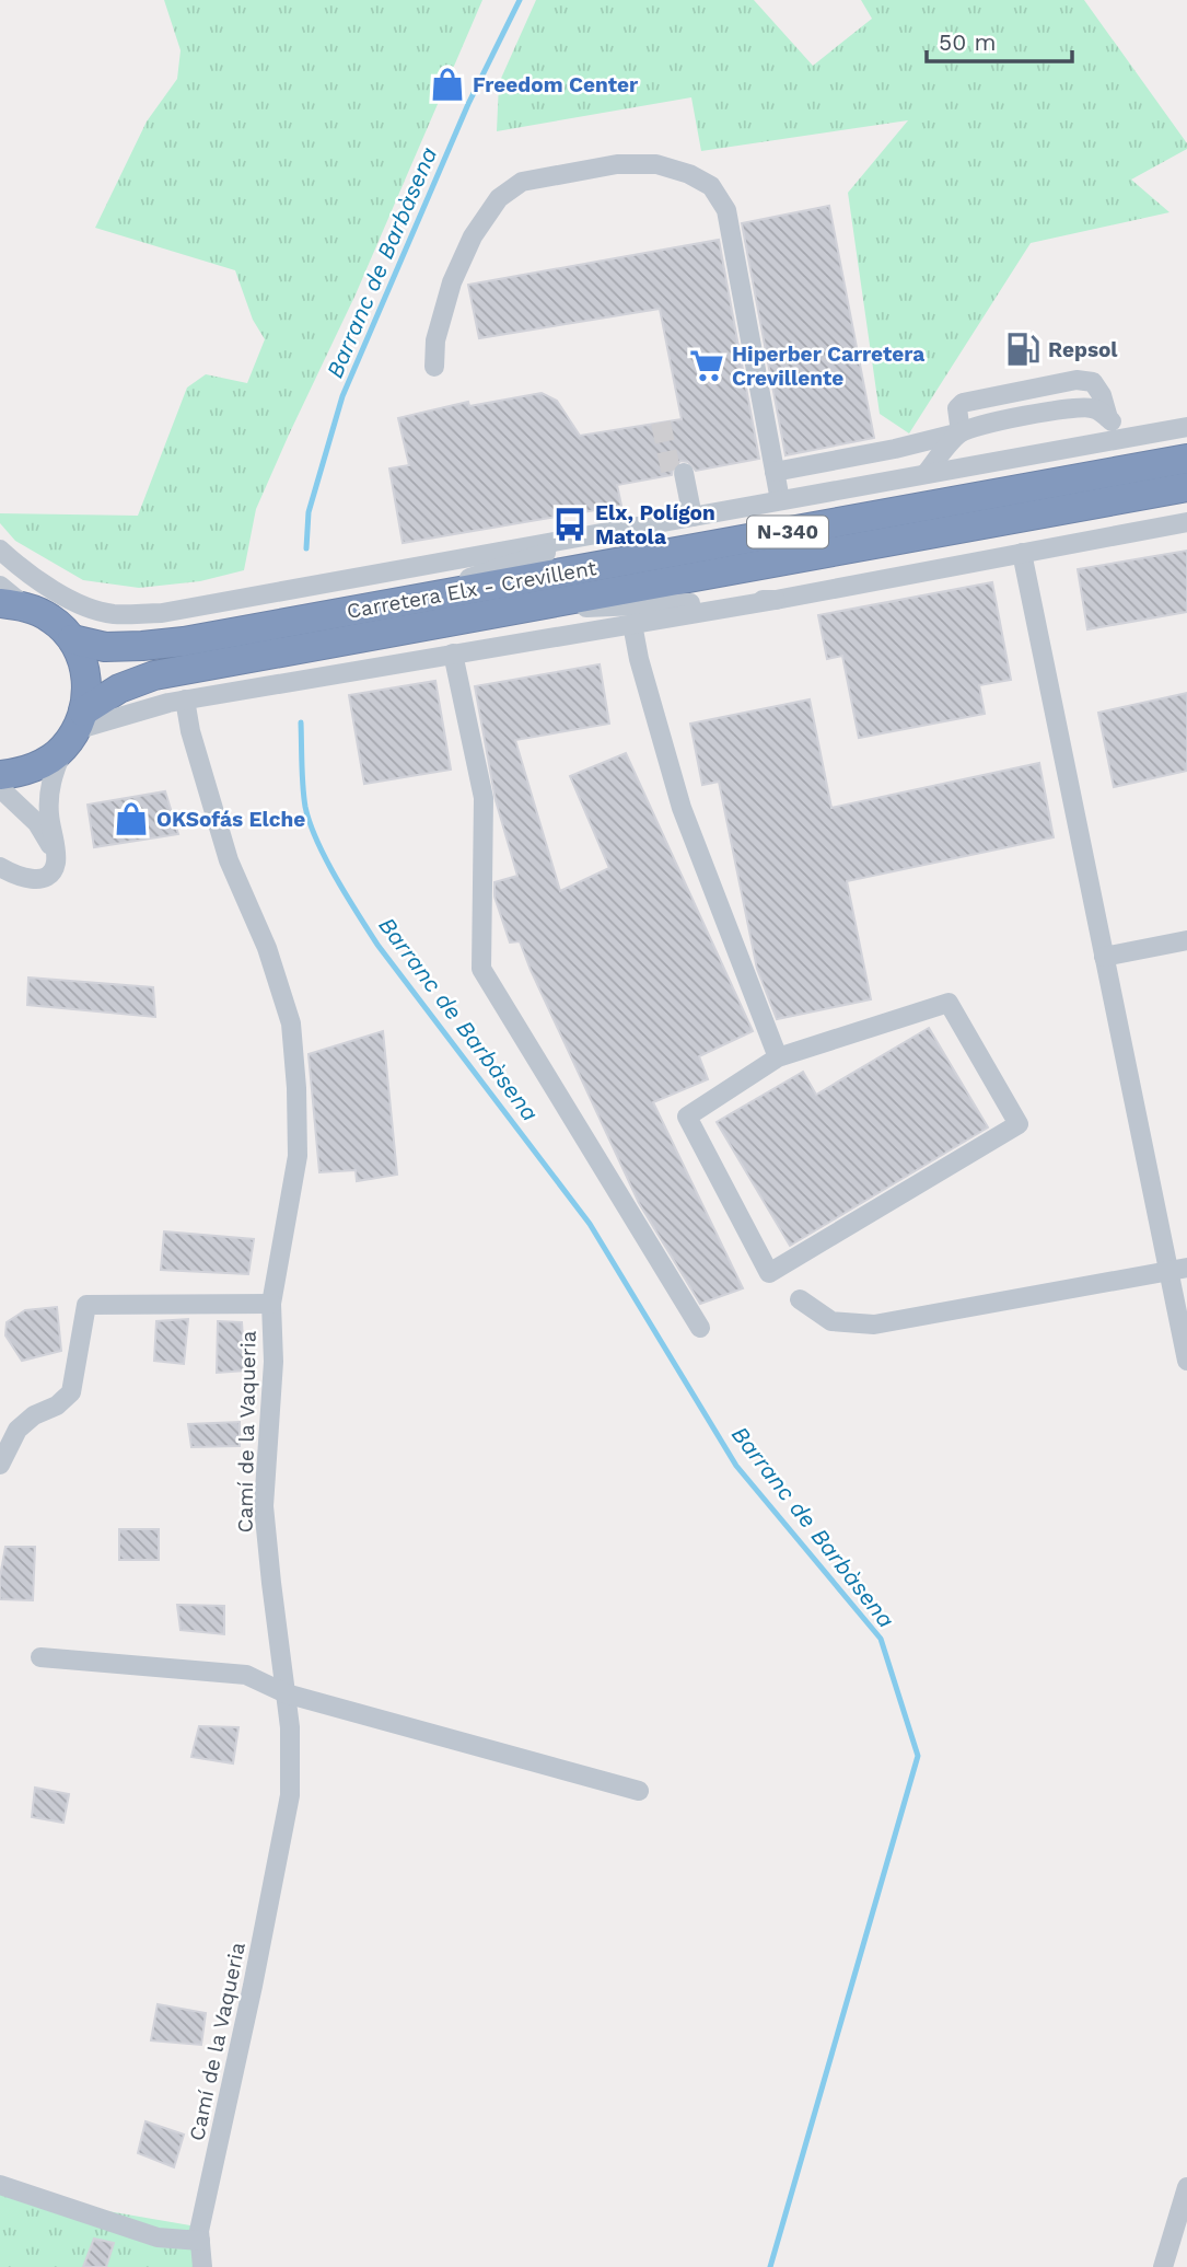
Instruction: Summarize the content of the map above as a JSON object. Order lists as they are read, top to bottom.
{
  "streets": {
    "highway": ["N-340", "Carretera Elx - Crevillent"],
    "street": ["Camí de la Vaqueria"]
  },
  "crossings": [
    ["N-340", "Carretera Elx - Crevillent"]
  ],
  "water": ["Barranc de Barbàsena"],
  "places": {
    "shop": ["Freedom Center", "OKSofás Elche"],
    "fuel station": ["Repsol"],
    "supermarket": ["Hiperber Carretera Crevillente"],
    "bus stop": ["Elx, Polígon Matola"]
  },
  "scale_bar": "50 m"
}
